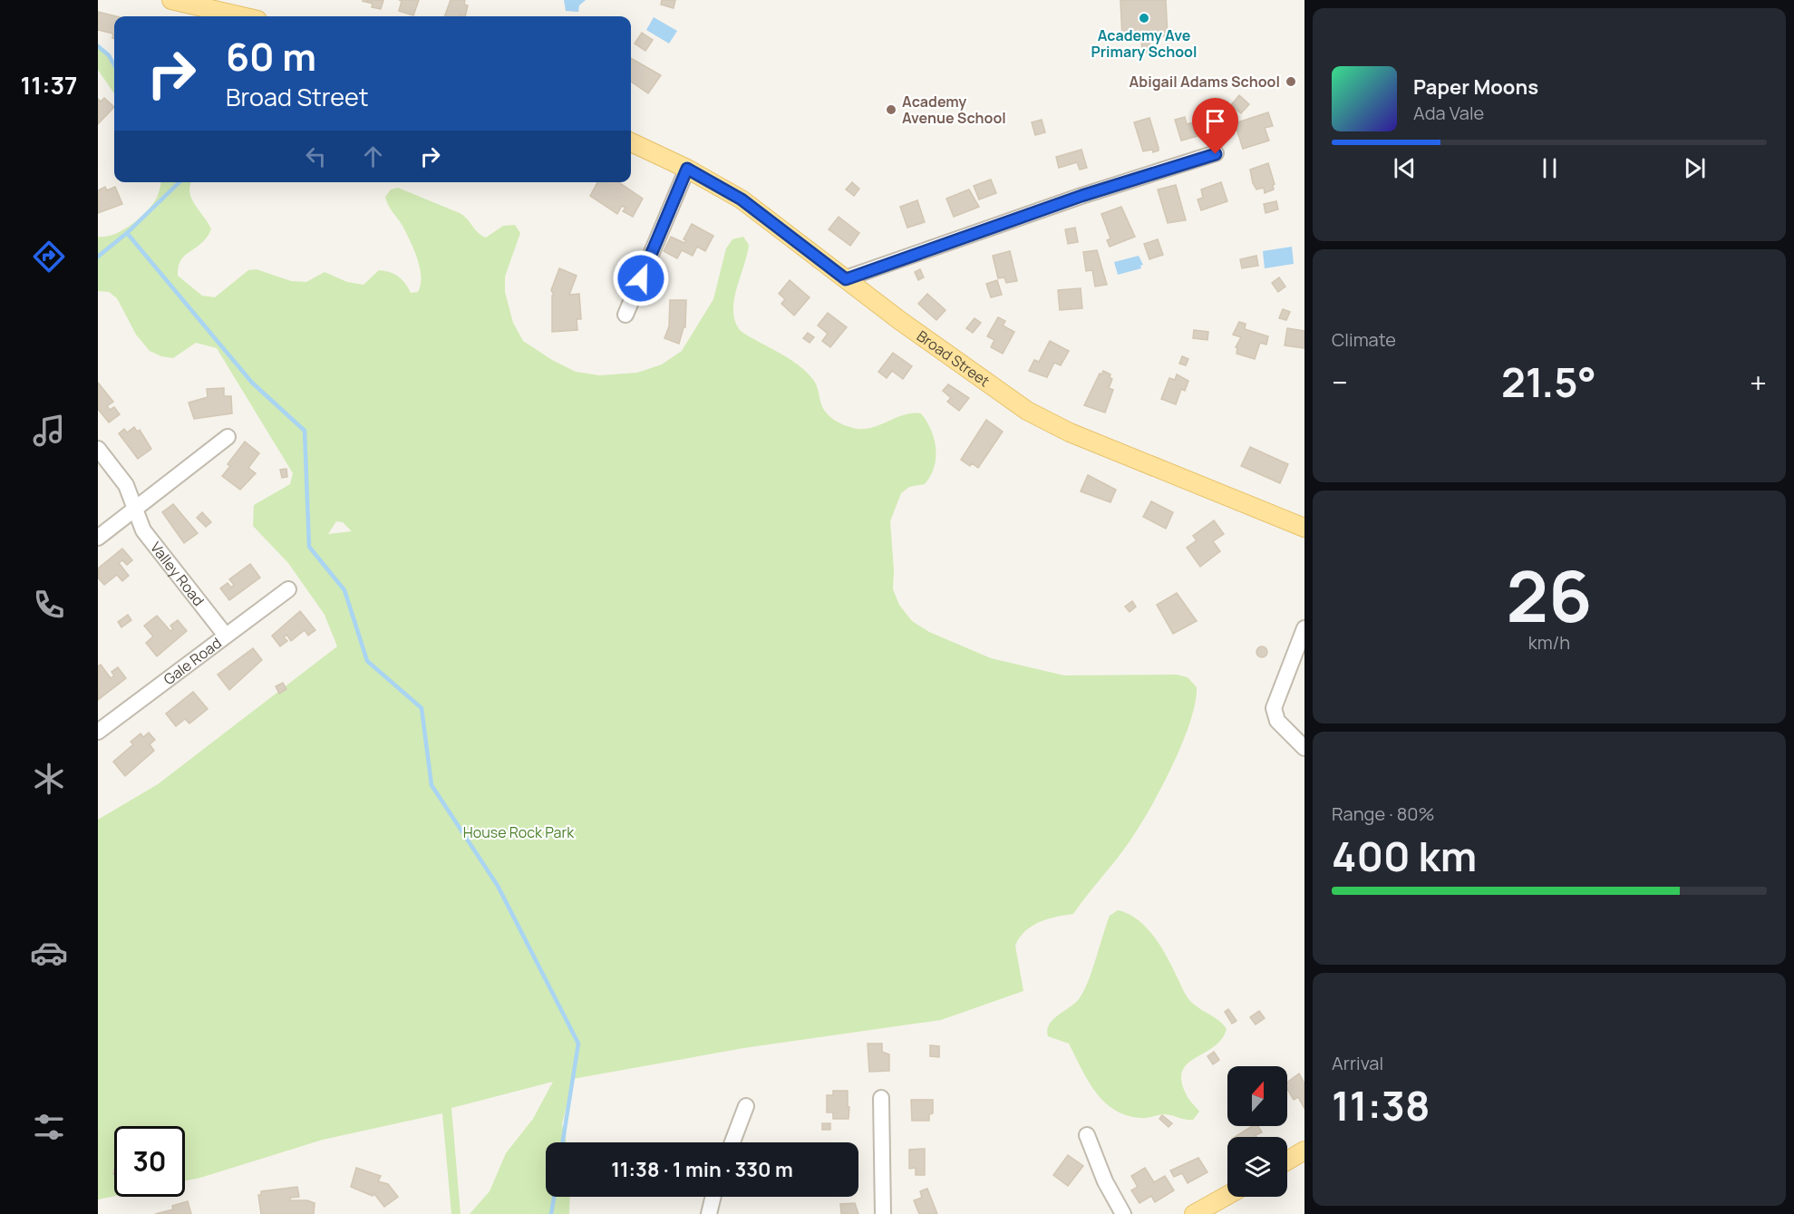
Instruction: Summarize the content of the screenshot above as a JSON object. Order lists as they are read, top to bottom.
{
  "streets": {
    "main road": ["Broad Street"],
    "street": ["Valley Road", "Gale Road"]
  },
  "crossings": [
    ["Valley Road", "Gale Road"]
  ],
  "parks": ["House Rock Park"],
  "places": ["Academy Ave Primary School", "Abigail Adams School", "Academy Avenue School"],
  "north": "top",
  "page": {
    "tabs": "11:37",
    "turn": ["60 m", "Broad Street"],
    "song": ["Paper Moons", "Ada Vale"],
    "tile": [
      "Climate",
      ["26", "km/h"],
      ["Range · 80%", "400 km"],
      ["Arrival", "11:38"]
    ],
    "heat": ["−", "21.5°", "+"],
    "limit": "30",
    "trip": "11:38 · 1 min · 330 m"
  }
}
